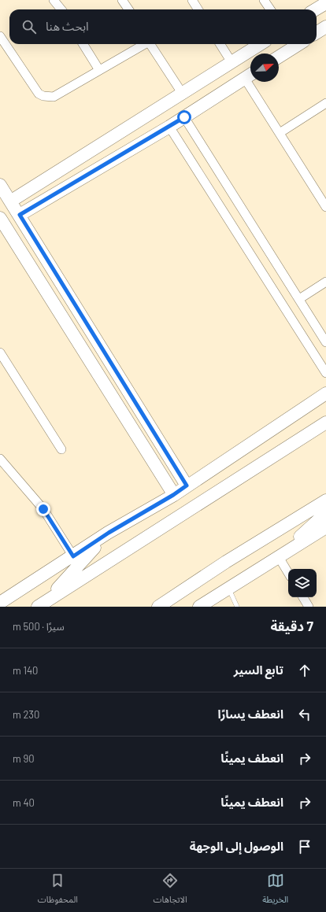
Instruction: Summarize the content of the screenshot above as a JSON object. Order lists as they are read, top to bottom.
{
  "north": "top right",
  "page": {
    "search": "ابحث هنا",
    "heading": ["7 دقيقة", "سيرًا · 500 m"],
    "list": [
      ["تابع السير", "140 m"],
      ["انعطف يسارًا", "230 m"],
      ["انعطف يمينًا", "90 m"],
      ["انعطف يمينًا", "40 m"],
      "الوصول إلى الوجهة"
    ],
    "nav": ["الخريطة", "الاتجاهات", "المحفوظات"]
  }
}
